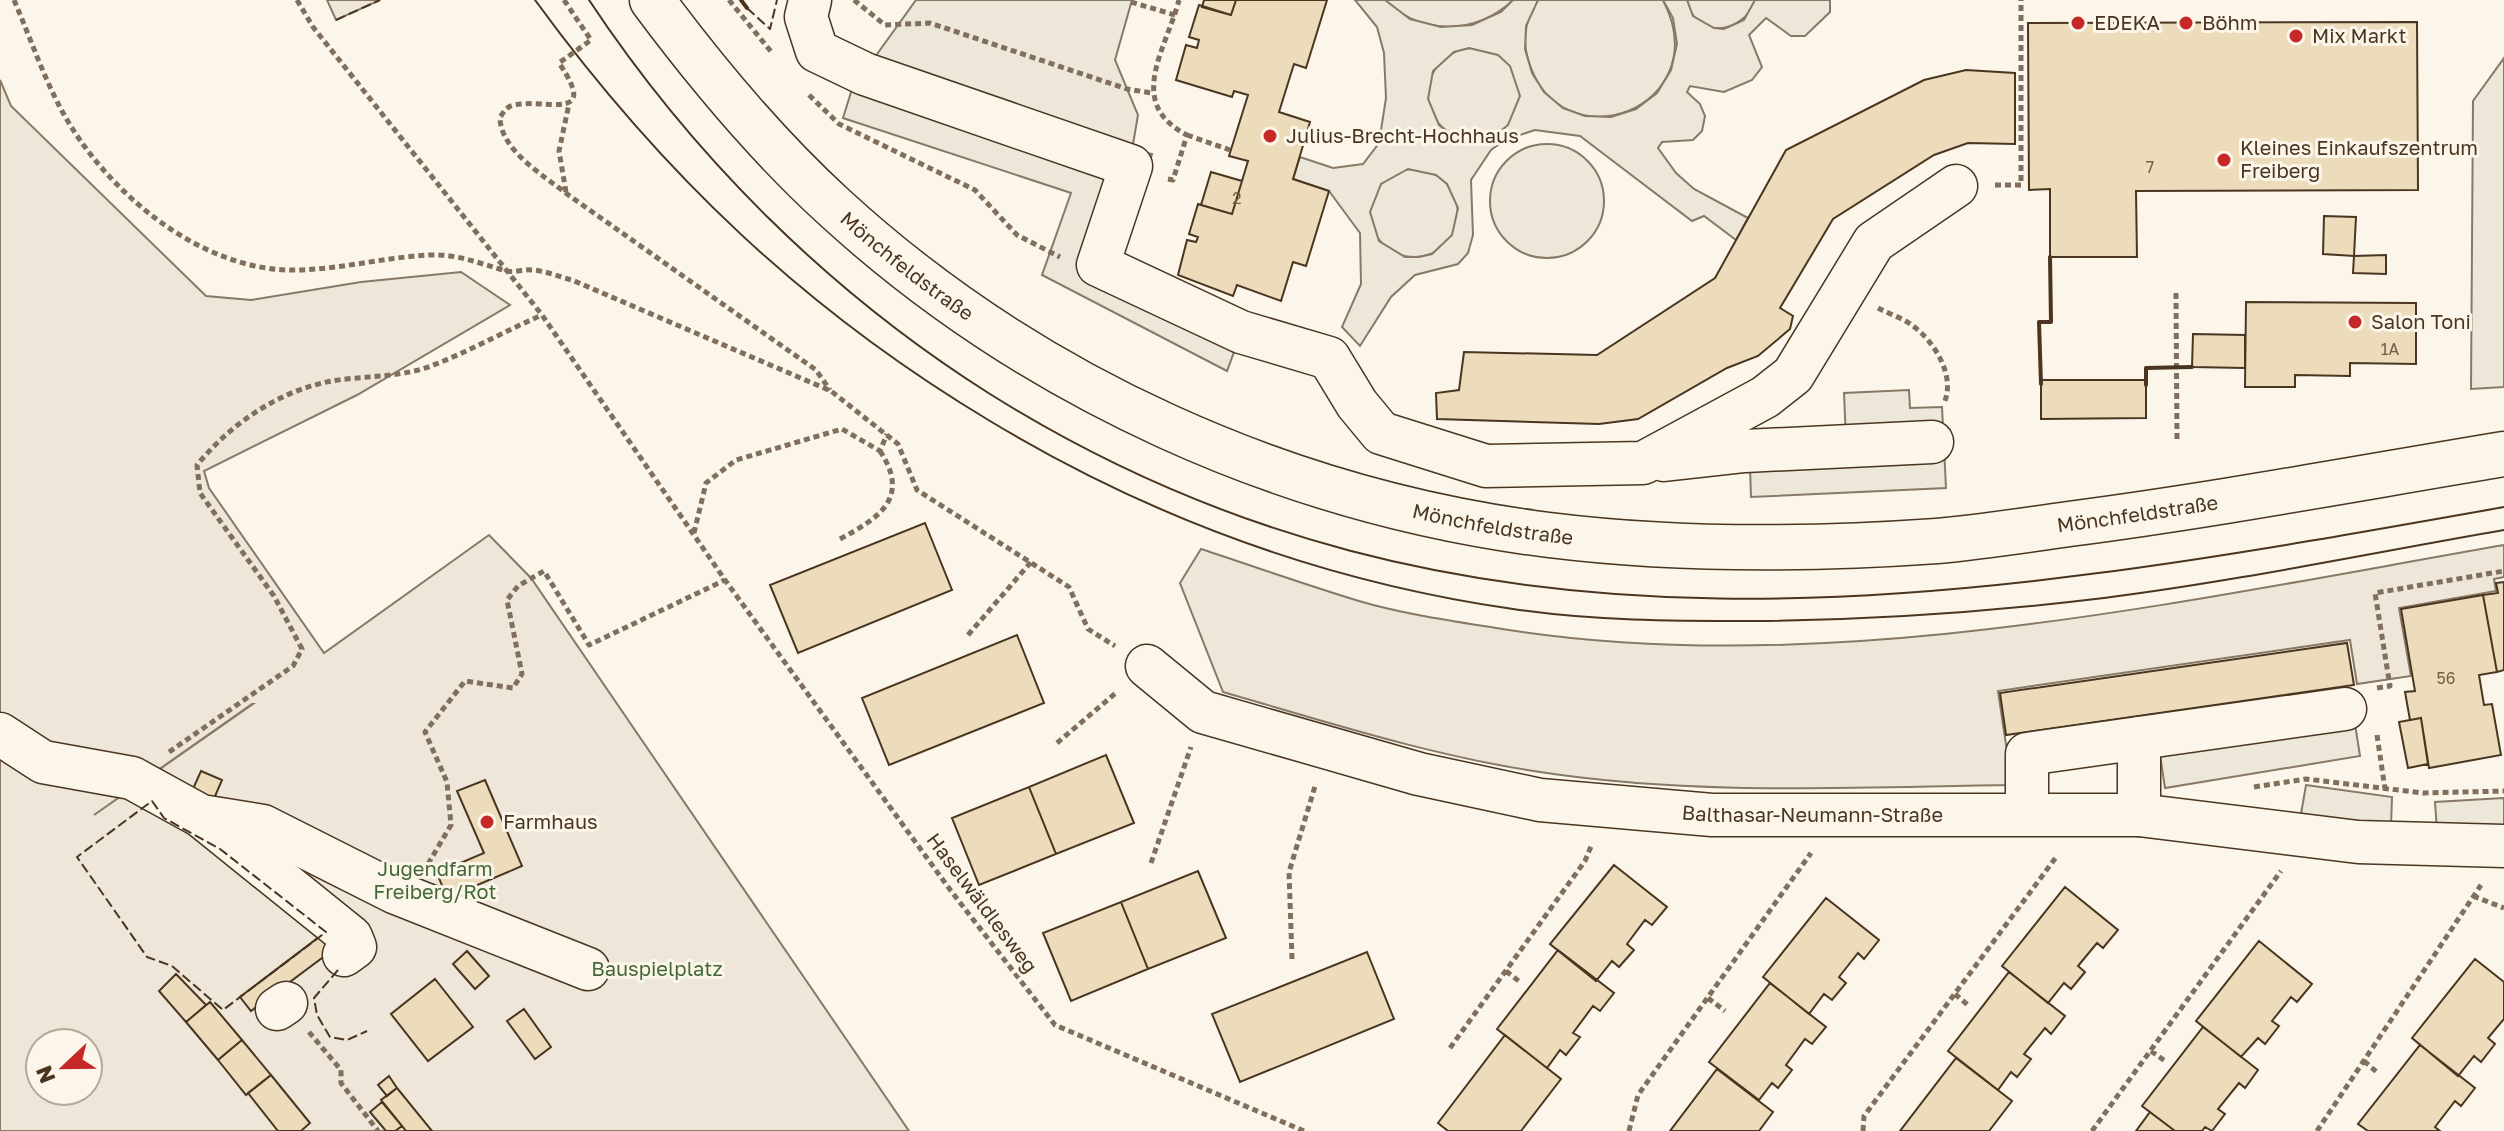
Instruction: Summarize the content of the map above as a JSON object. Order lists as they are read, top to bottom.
{
  "streets": {
    "main road": ["Mönchfeldstraße"],
    "street": ["Balthasar-Neumann-Straße"],
    "path": ["Haselwäldlesweg"]
  },
  "parks": ["Jugendfarm Freiberg/Rot", "Bauspielplatz"],
  "places": [
    "EDEKA",
    "Böhm",
    "Mix Markt",
    "Julius-Brecht-Hochhaus",
    "Kleines Einkaufszentrum Freiberg",
    "Salon Toni",
    "Farmhaus"
  ],
  "house_numbers": [
    "7",
    "2",
    "1A",
    "56"
  ],
  "north": "left"
}
